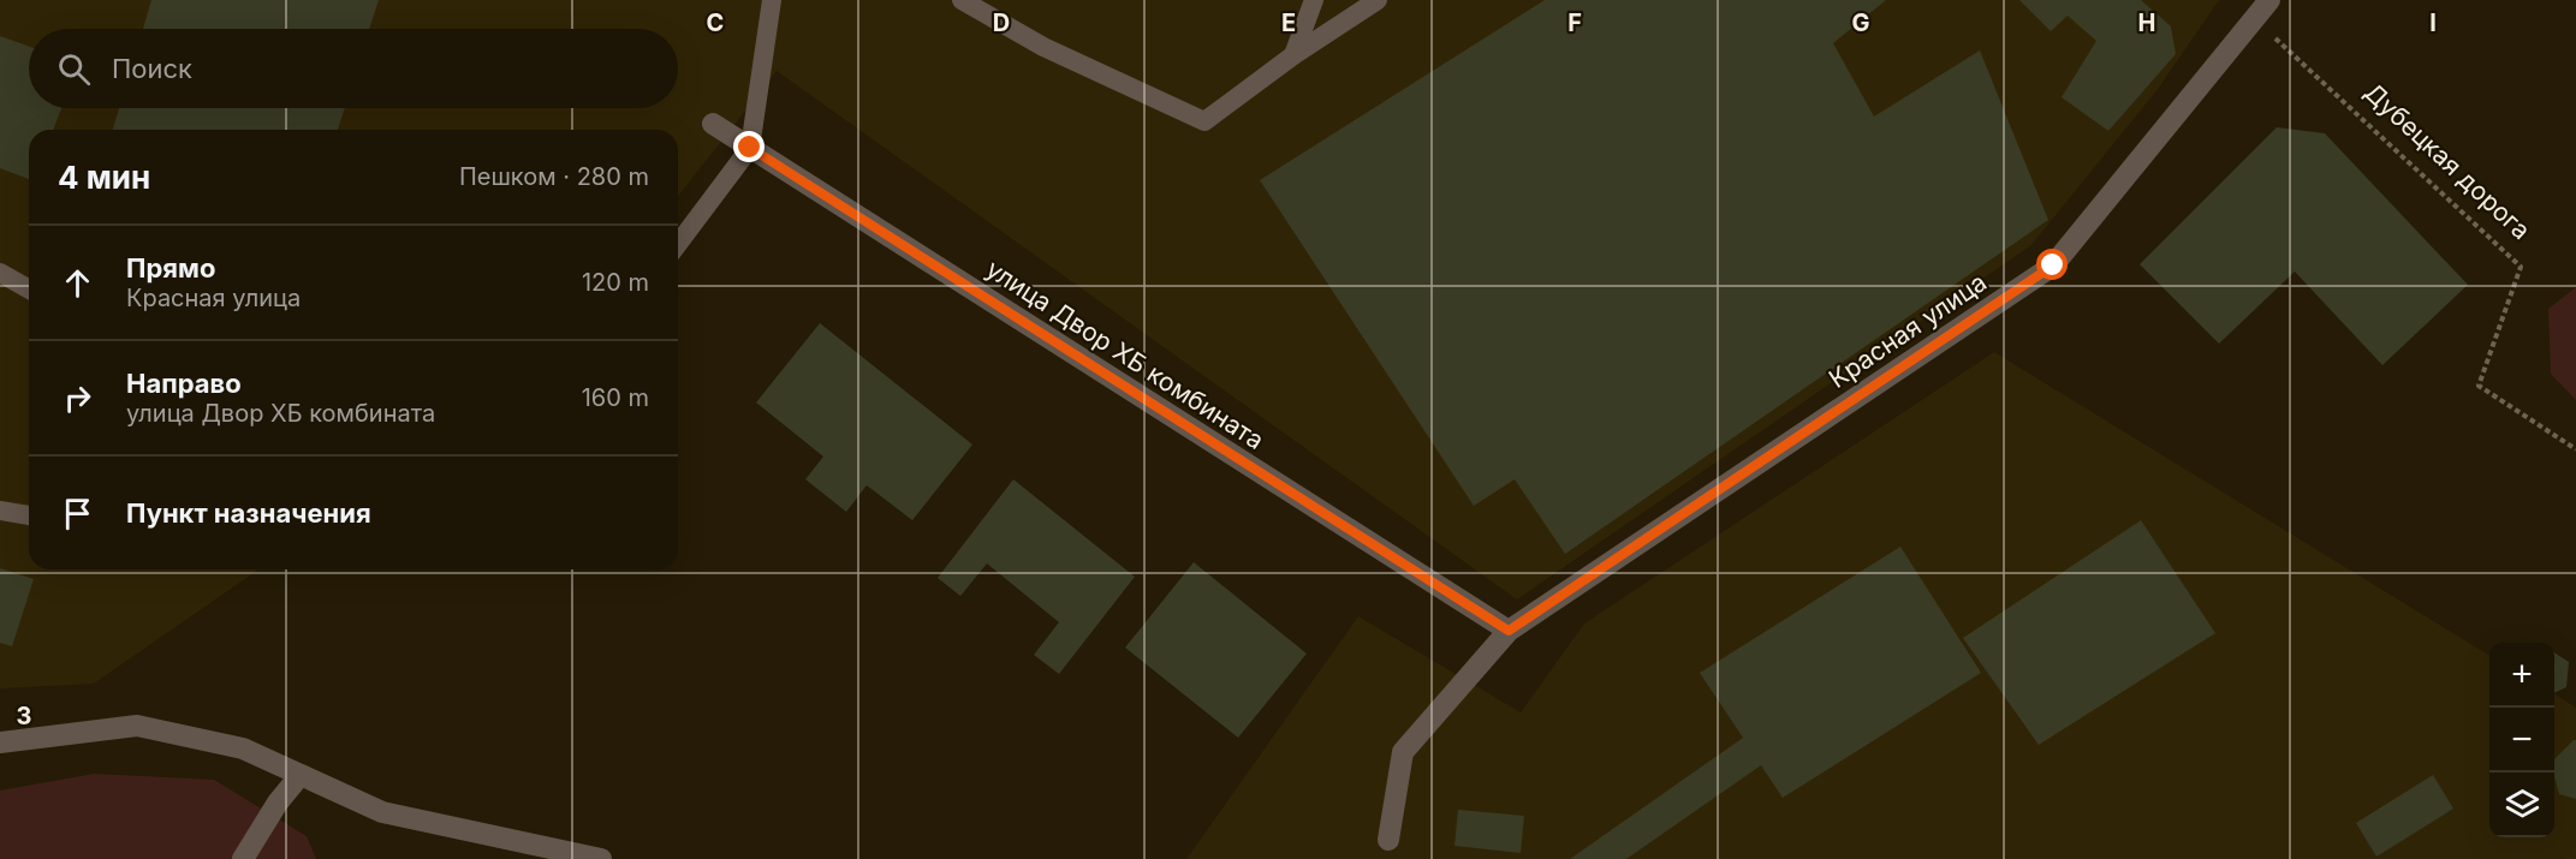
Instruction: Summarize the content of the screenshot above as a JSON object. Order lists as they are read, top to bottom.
{
  "streets": {
    "street": ["Красная улица", "улица Двор ХБ комбината"],
    "path": ["Дубецкая дорога"]
  },
  "crossings": [
    ["Дубецкая дорога", "Красная улица"],
    ["Красная улица", "улица Двор ХБ комбината"]
  ],
  "page": {
    "search": "Поиск",
    "heading": ["4 мин", "Пешком · 280 m"],
    "list": [
      ["Прямо", "Красная улица", "120 m"],
      ["Направо", "улица Двор ХБ комбината", "160 m"],
      "Пункт назначения"
    ],
    "map_buttons": ["+", "−"]
  },
  "grid": {
    "columns": [
      "C",
      "D",
      "E",
      "F",
      "G",
      "H",
      "I"
    ],
    "rows": ["3"]
  }
}
